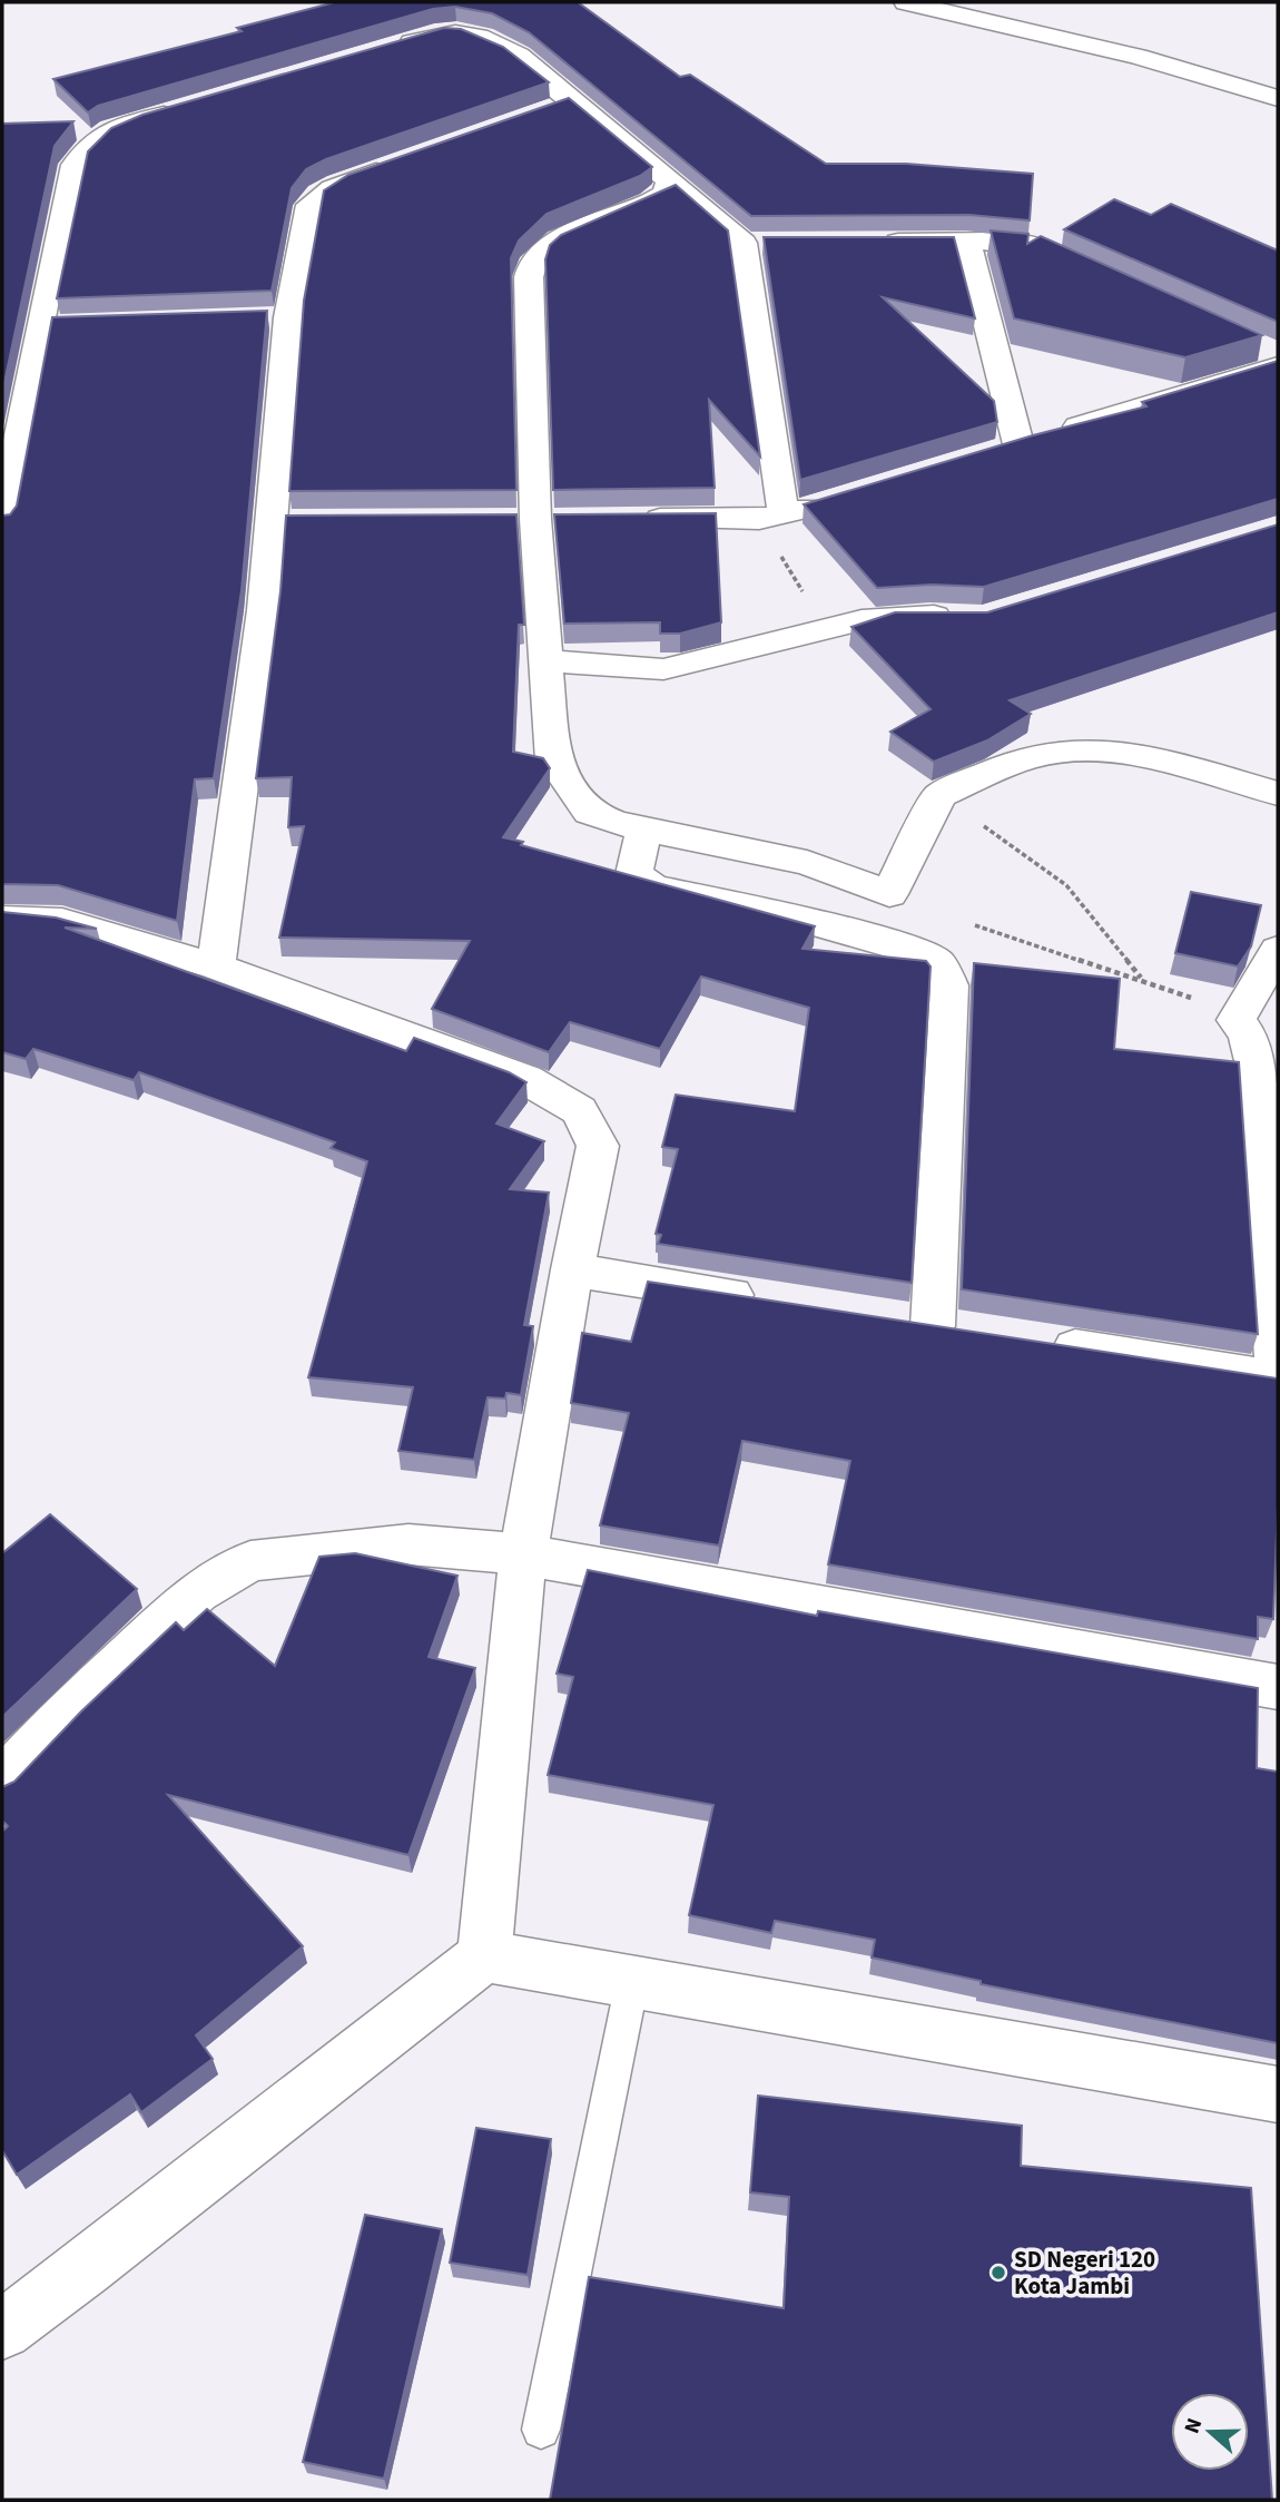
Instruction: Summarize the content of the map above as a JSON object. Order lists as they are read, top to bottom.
{
  "places": ["SD Negeri 120 Kota Jambi"],
  "north": "left"
}
